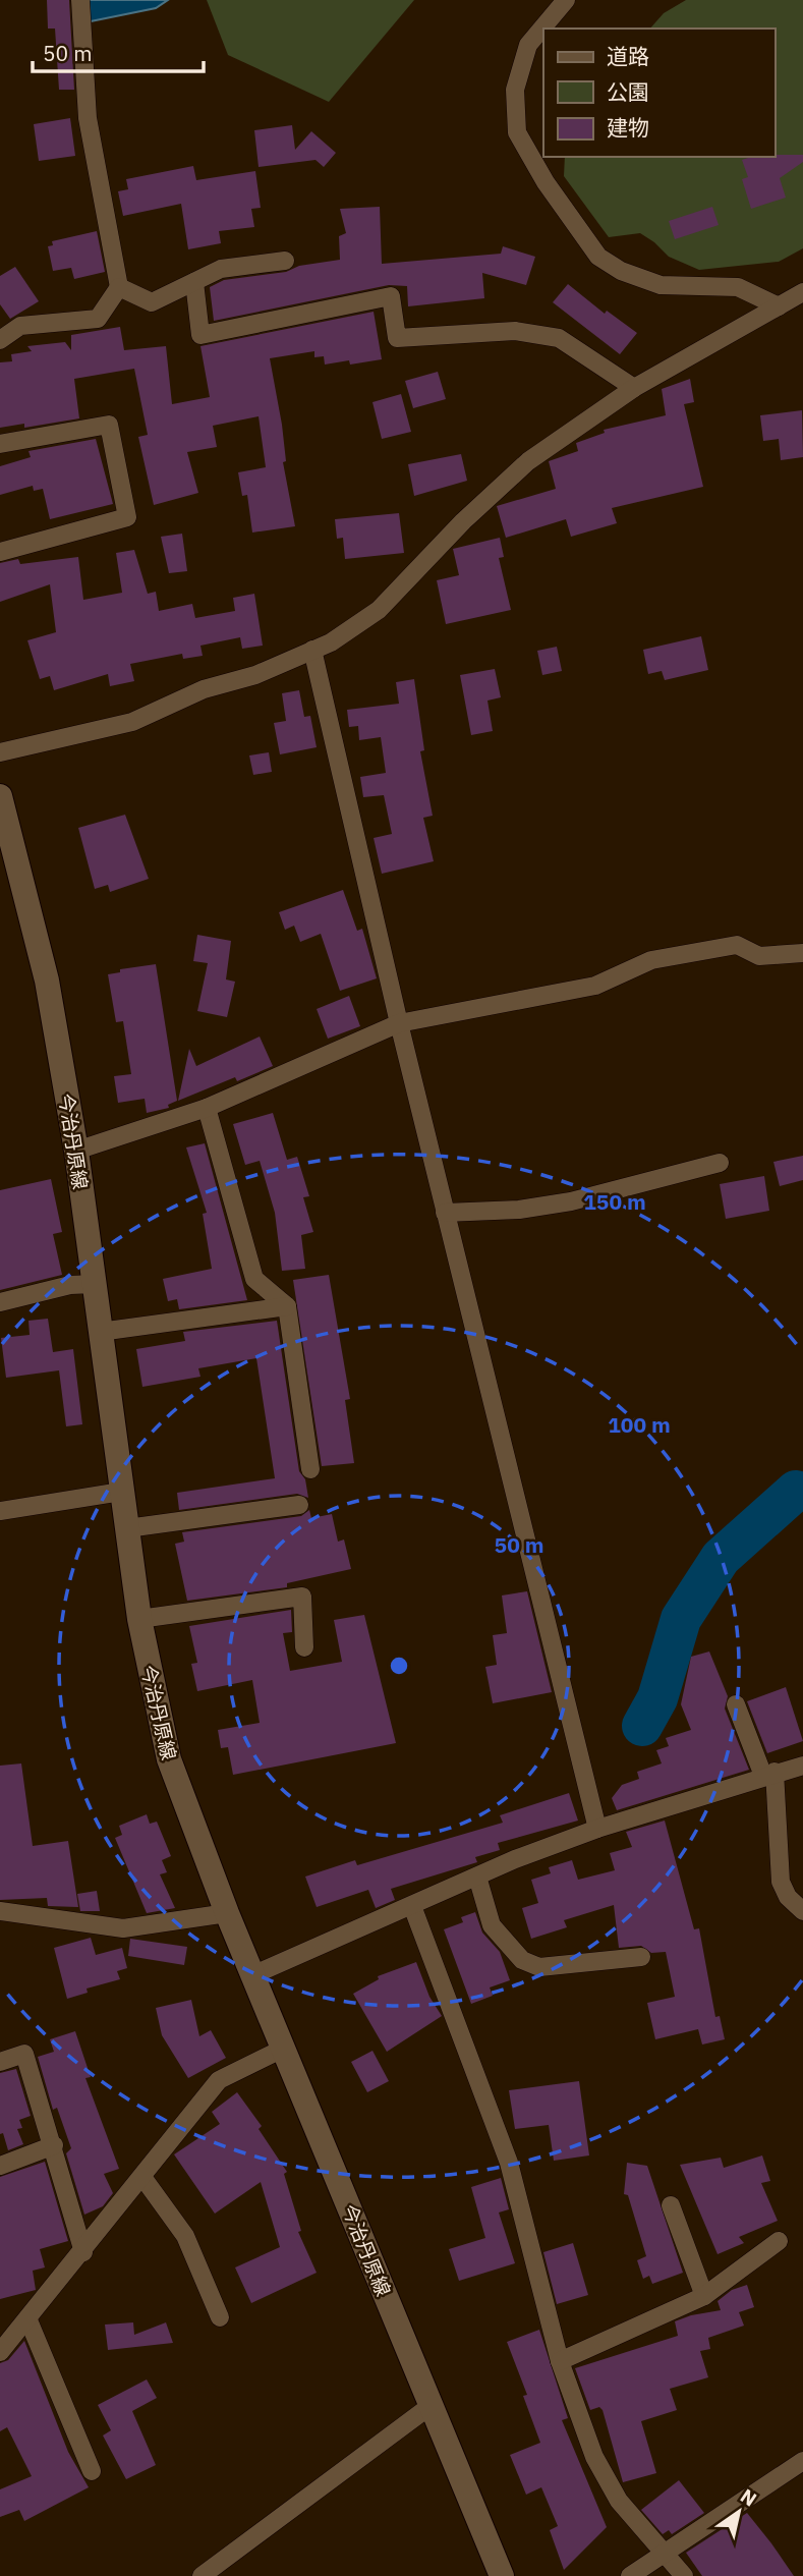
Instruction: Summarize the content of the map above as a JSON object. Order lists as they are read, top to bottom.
{
  "streets": {
    "main road": ["今治丹原線"]
  },
  "legend": ["道路", "公園", "建物"],
  "scale_bar": "50 m",
  "north": "top right",
  "rings": ["150 m", "100 m", "50 m"]
}
